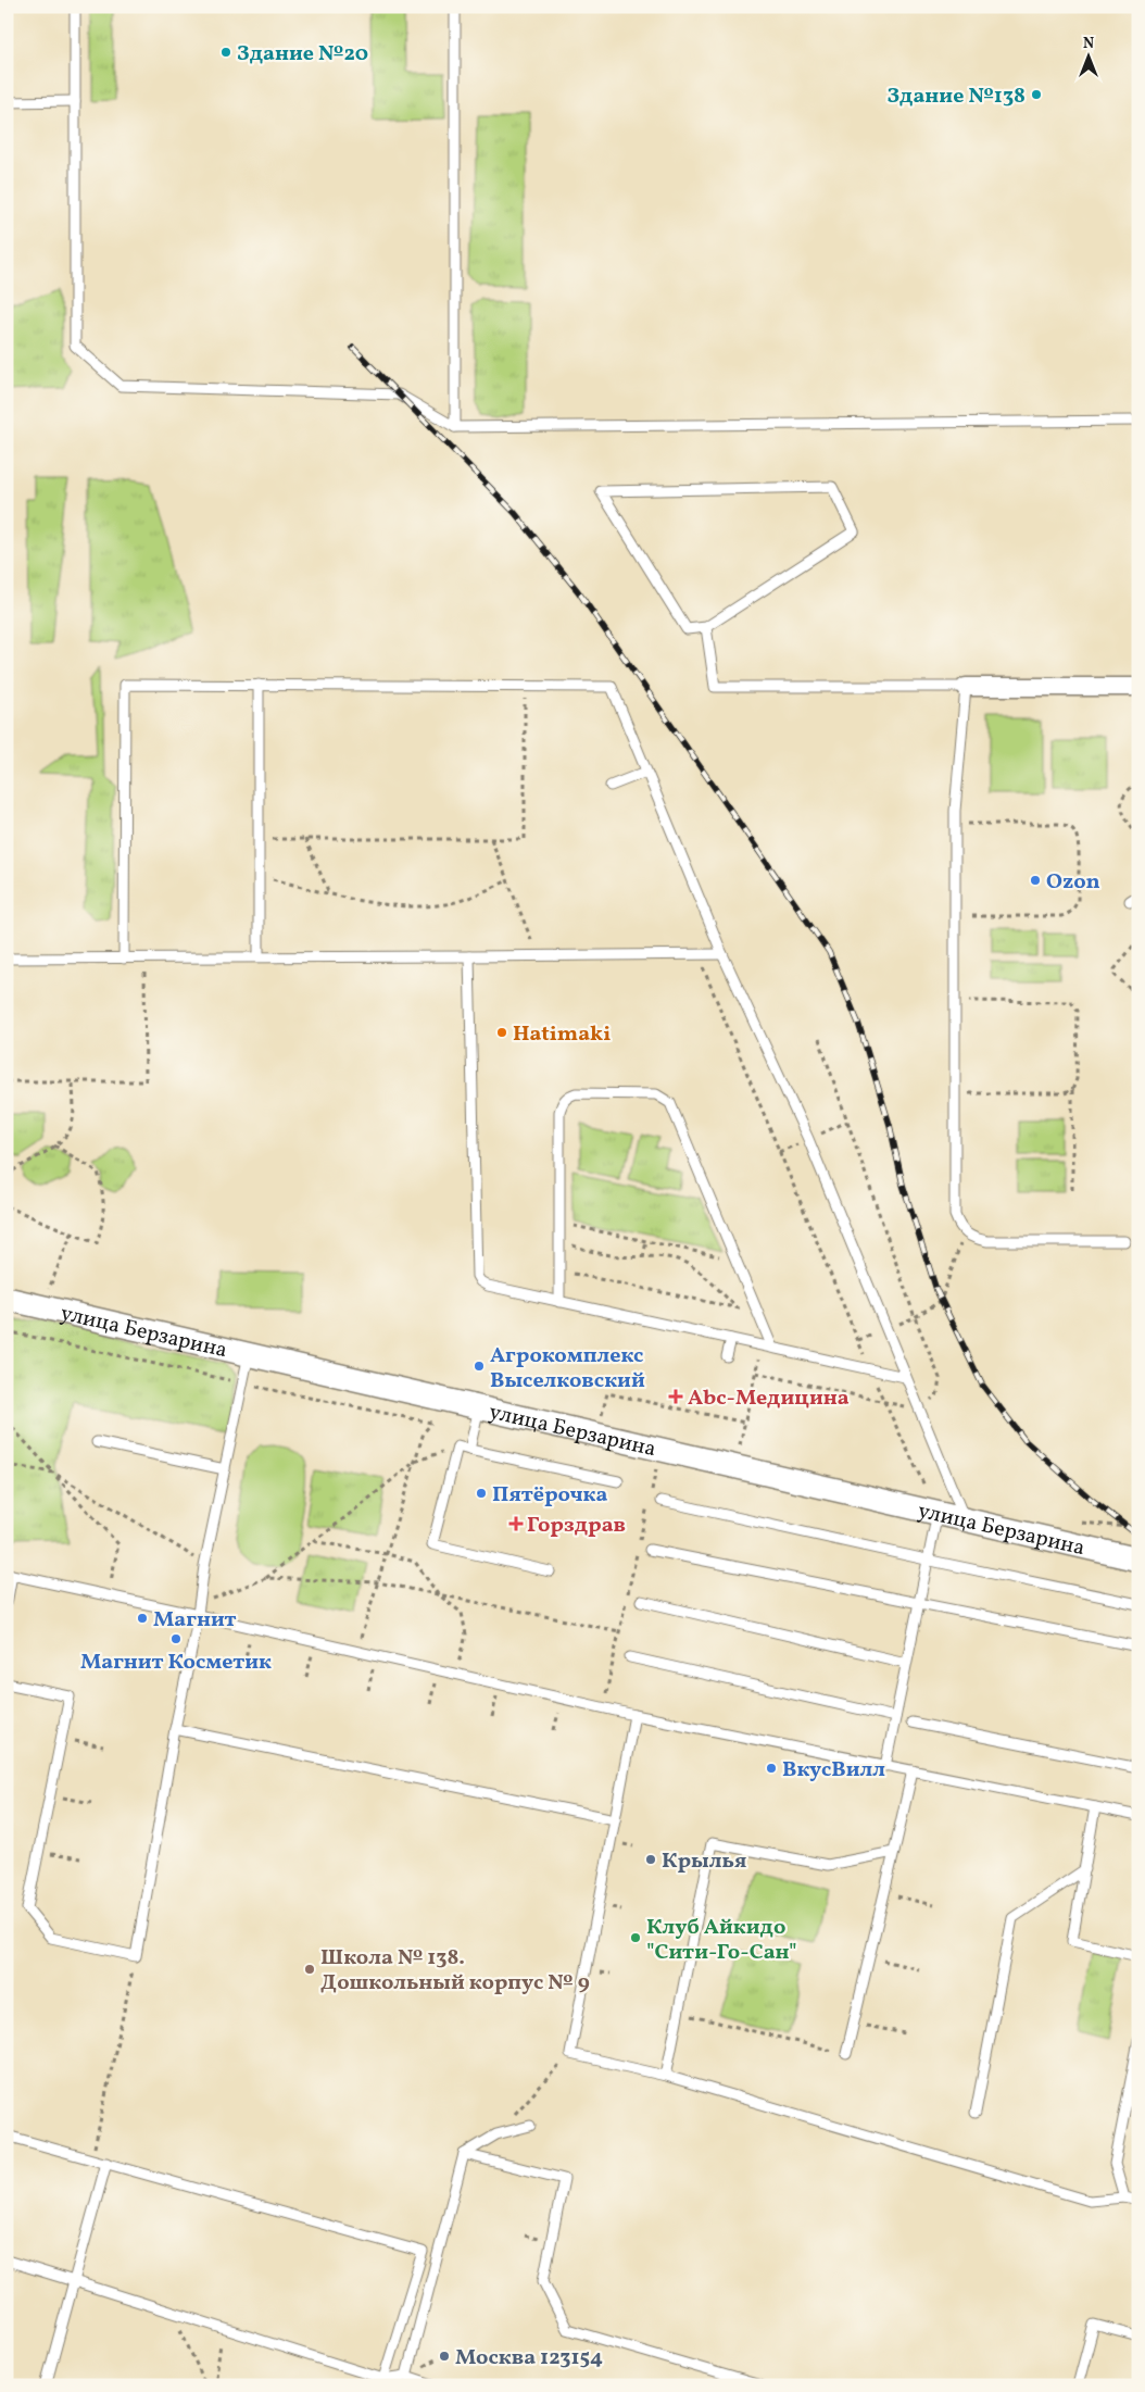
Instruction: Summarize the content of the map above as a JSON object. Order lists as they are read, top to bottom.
{
  "streets": {
    "street": ["улица Берзарина"]
  },
  "places": {
    "other": [
      "Здание №20",
      "Здание №138",
      "Ozon",
      "Hatimaki",
      "Агрокомплекс Выселковский",
      "Пятёрочка",
      "Магнит",
      "Магнит Косметик",
      "ВкусВилл",
      "Крылья",
      "Клуб Айкидо \"Сити-Го-Сан\"",
      "Школа № 138. Дошкольный корпус № 9",
      "Москва 123154"
    ],
    "health": ["Abc-Медицина", "Горздрав"]
  },
  "north": "top"
}
